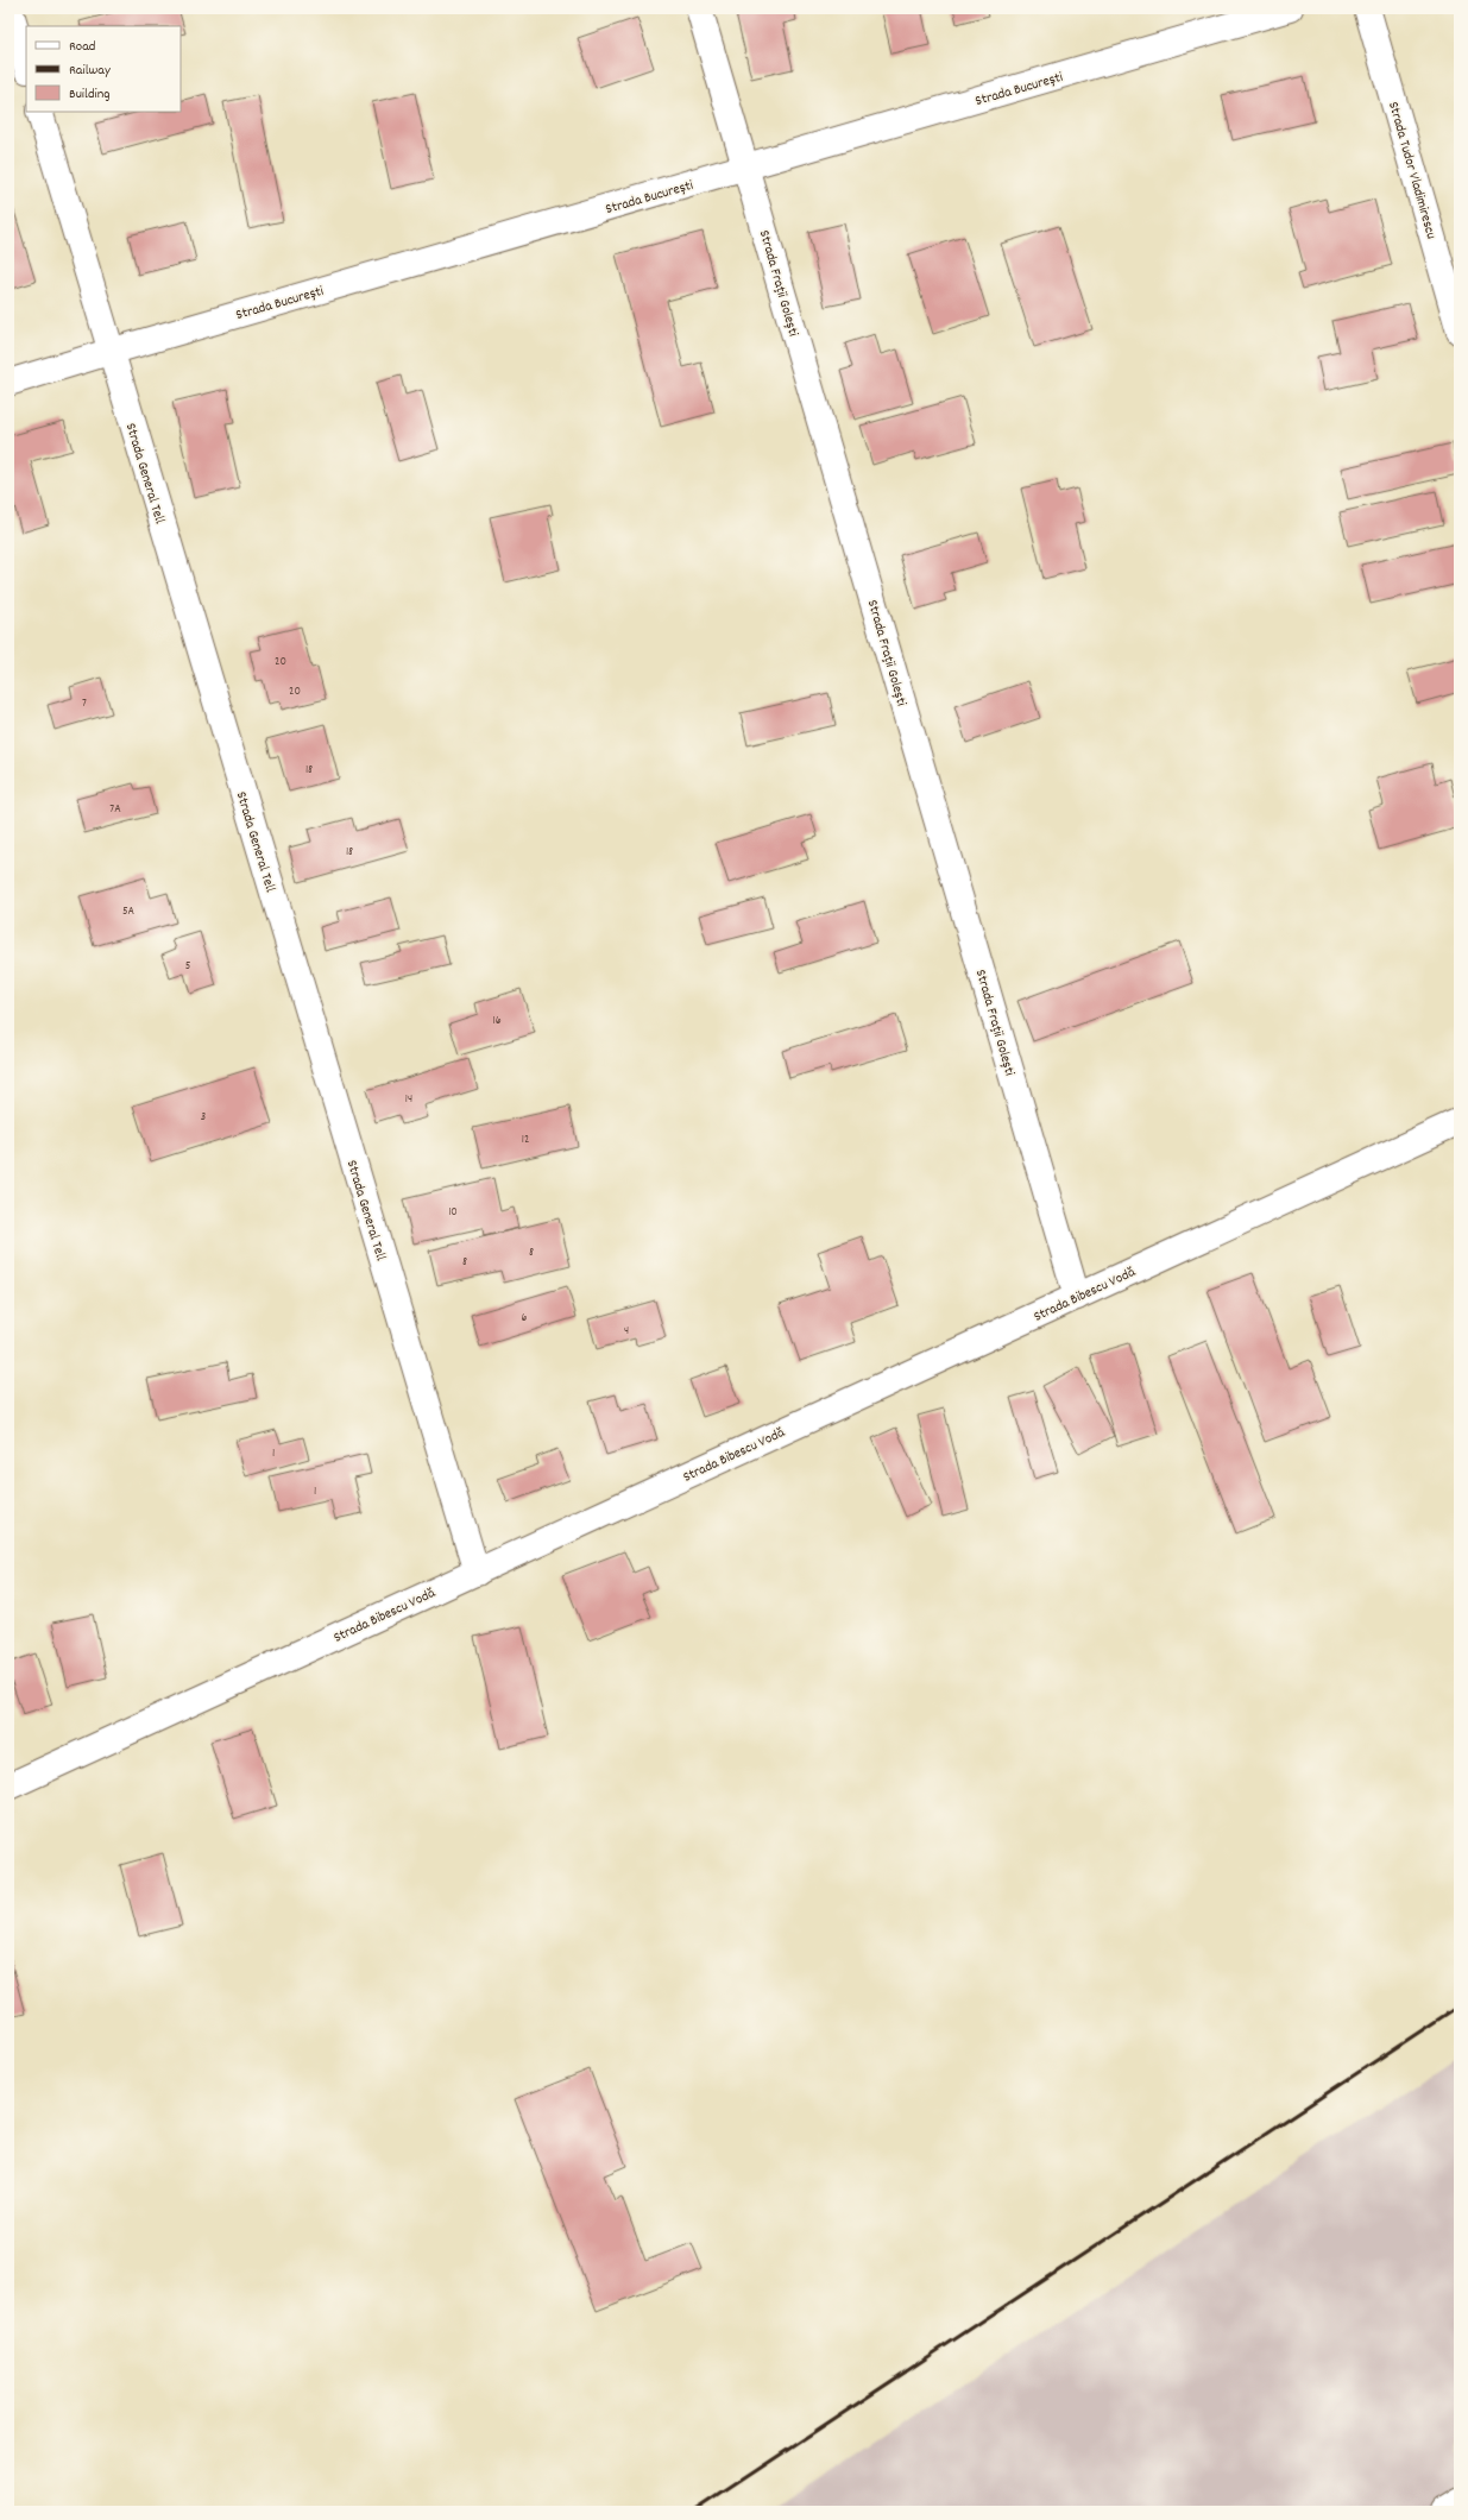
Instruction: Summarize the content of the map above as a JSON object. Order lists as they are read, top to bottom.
{
  "streets": {
    "street": [
      "Strada București",
      "Strada Tudor Vladimirescu",
      "Strada Frații Golești",
      "Strada General Tell",
      "Strada Bibescu Vodă"
    ]
  },
  "crossings": [
    ["Strada București", "Strada Frații Golești"],
    ["Strada București", "Strada General Tell"],
    ["Strada Frații Golești", "Strada Bibescu Vodă"],
    ["Strada General Tell", "Strada Bibescu Vodă"]
  ],
  "house_numbers": [
    "20",
    "20",
    "7",
    "18",
    "7A",
    "18",
    "5A",
    "5",
    "16",
    "14",
    "3",
    "12",
    "10",
    "8",
    "8",
    "6",
    "4",
    "1",
    "1"
  ],
  "legend": ["Road", "Railway", "Building"]
}
